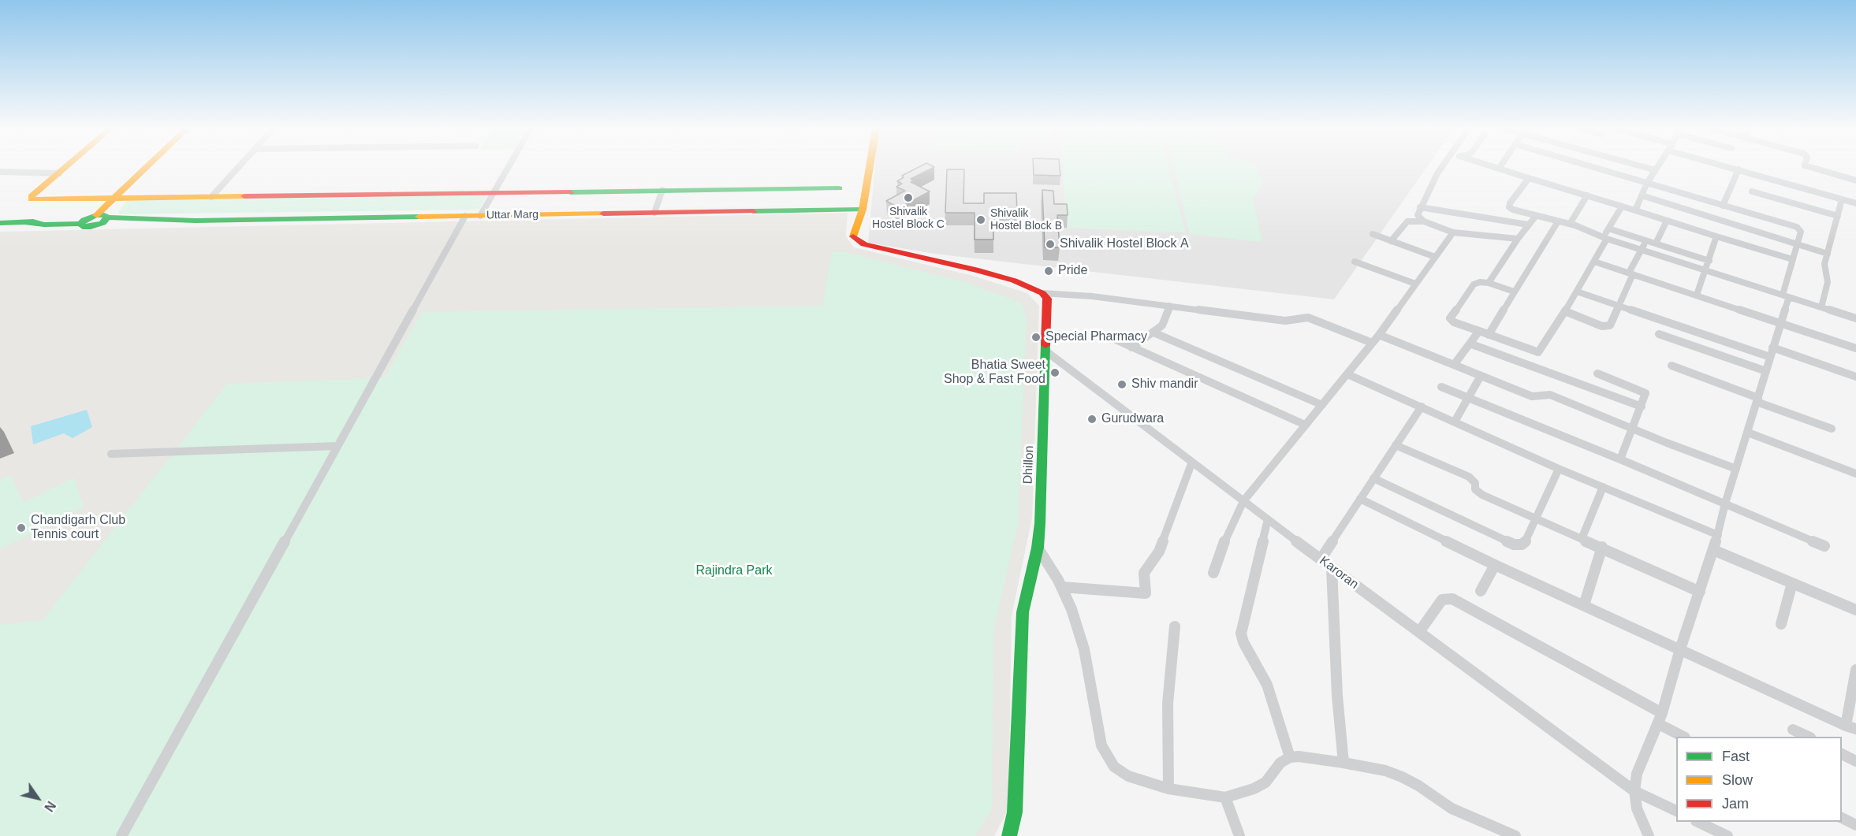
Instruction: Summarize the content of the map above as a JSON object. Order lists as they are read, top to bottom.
{
  "streets": {
    "street": ["Uttar Marg", "Dhillon", "Karoran"]
  },
  "crossings": [
    ["Dhillon", "Karoran"]
  ],
  "parks": ["Rajindra Park"],
  "places": [
    "Shivalik Hostel Block C",
    "Shivalik Hostel Block B",
    "Shivalik Hostel Block A",
    "Pride",
    "Special Pharmacy",
    "Bhatia Sweet Shop & Fast Food",
    "Shiv mandir",
    "Gurudwara",
    "Chandigarh Club Tennis court"
  ],
  "legend": ["Fast", "Slow", "Jam"],
  "north": "bottom right"
}
